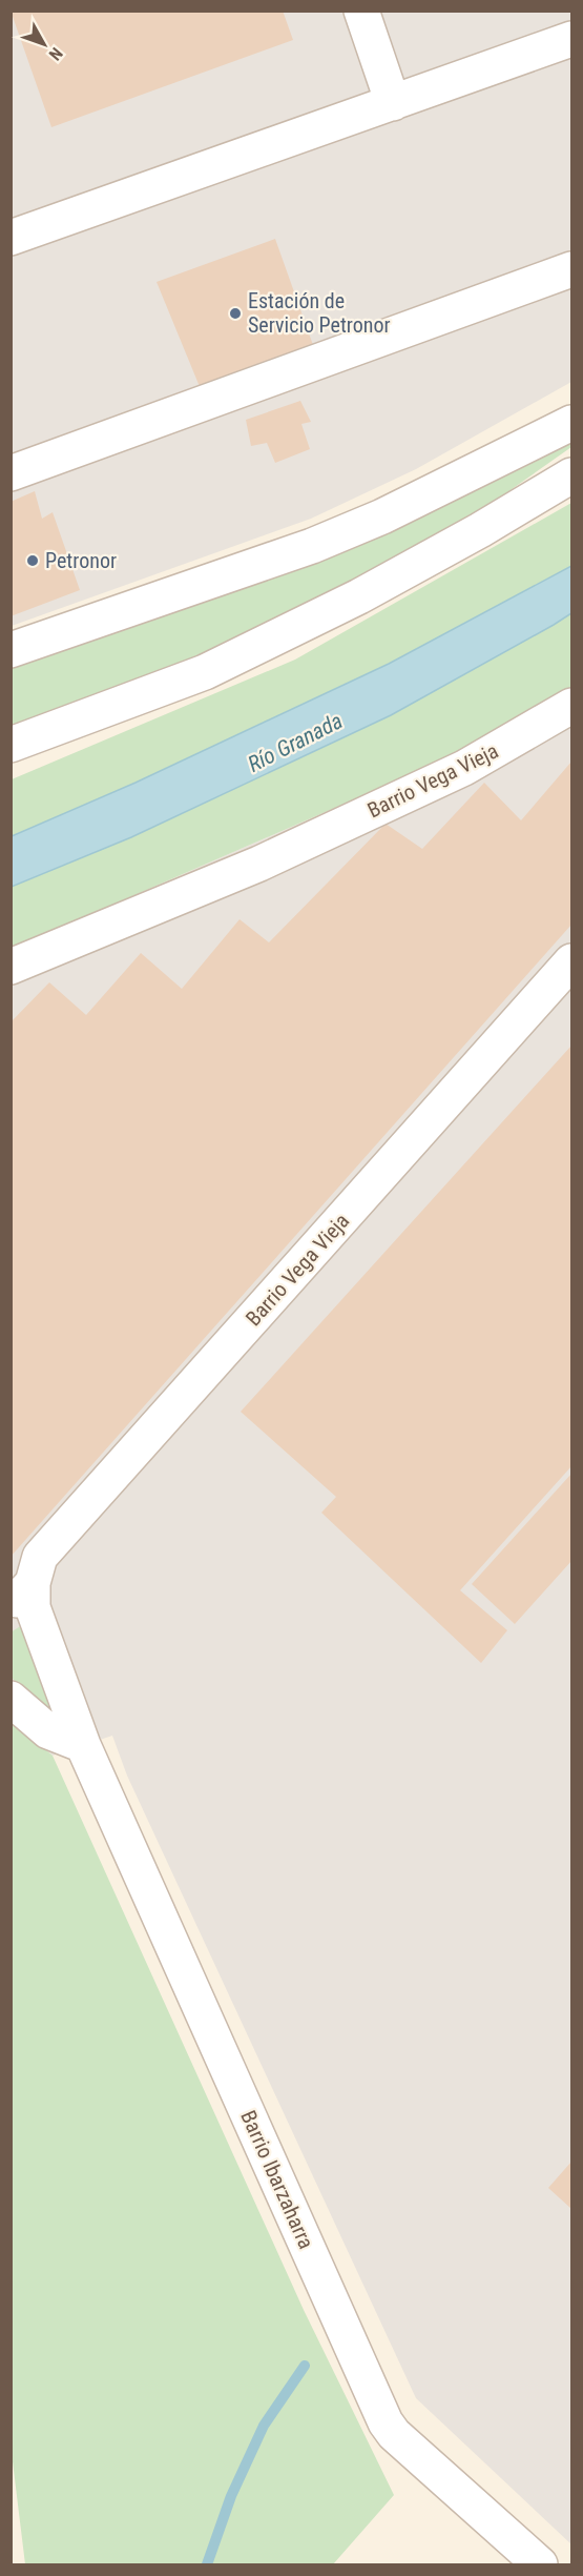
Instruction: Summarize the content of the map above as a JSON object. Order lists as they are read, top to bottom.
{
  "streets": {
    "street": ["Barrio Vega Vieja", "Barrio Ibarzaharra"]
  },
  "crossings": [
    ["Barrio Vega Vieja", "Barrio Ibarzaharra"]
  ],
  "water": ["Río Granada"],
  "places": ["Estación de Servicio Petronor", "Petronor"],
  "north": "bottom right"
}
